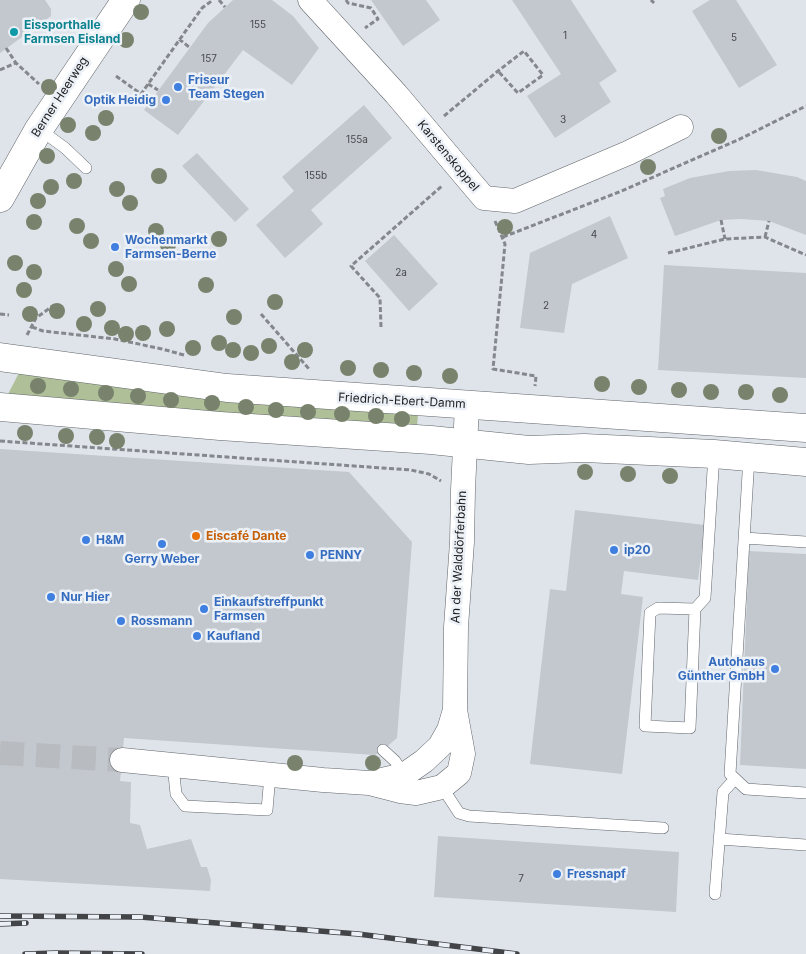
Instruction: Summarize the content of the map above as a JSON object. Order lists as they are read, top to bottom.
{
  "streets": {
    "main road": ["Berner Heerweg", "Friedrich-Ebert-Damm"],
    "street": ["Karstenskoppel", "An der Walddörferbahn"]
  },
  "crossings": [
    ["Friedrich-Ebert-Damm", "An der Walddörferbahn"]
  ],
  "places": [
    "Eissporthalle Farmsen Eisland",
    "Friseur Team Stegen",
    "Optik Heidig",
    "Wochenmarkt Farmsen-Berne",
    "Eiscafé Dante",
    "H&M",
    "Gerry Weber",
    "ip20",
    "PENNY",
    "Nur Hier",
    "Einkaufstreffpunkt Farmsen",
    "Rossmann",
    "Kaufland",
    "Autohaus Günther GmbH",
    "Fressnapf"
  ],
  "house_numbers": [
    "155",
    "1",
    "5",
    "157",
    "3",
    "155a",
    "155b",
    "4",
    "2a",
    "2",
    "7"
  ]
}
